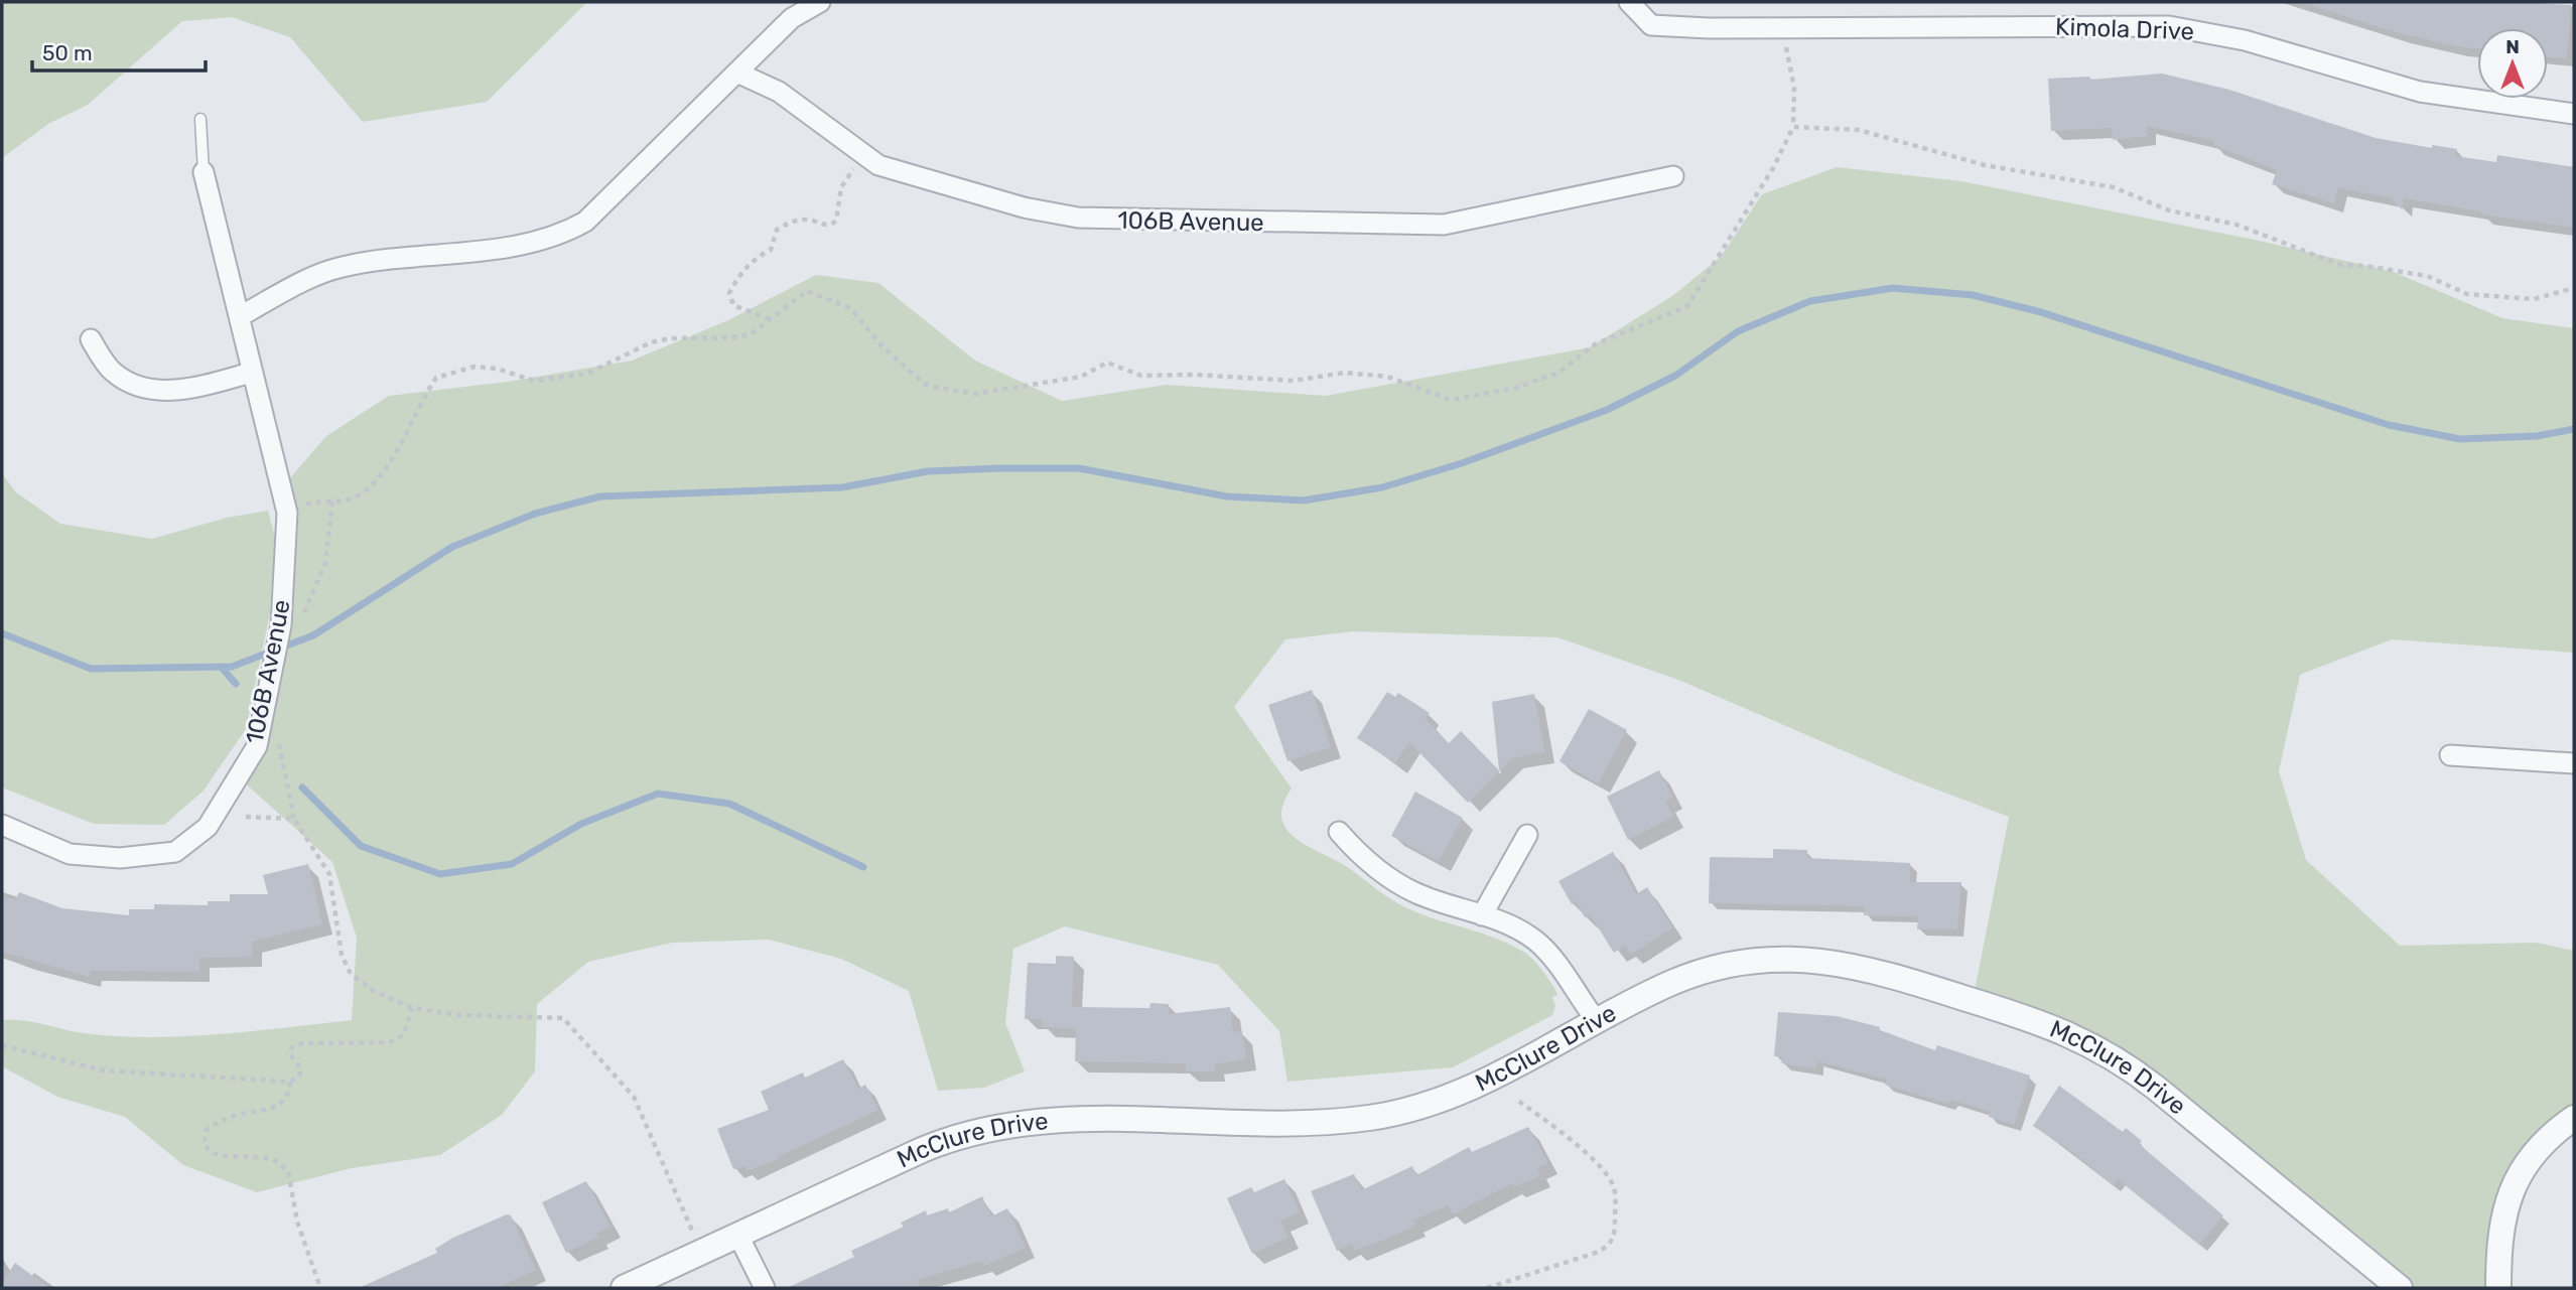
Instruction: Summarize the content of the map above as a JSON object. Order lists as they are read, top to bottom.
{
  "streets": {
    "street": ["Kimola Drive", "106B Avenue", "McClure Drive"]
  },
  "scale_bar": "50 m",
  "north": "top"
}
